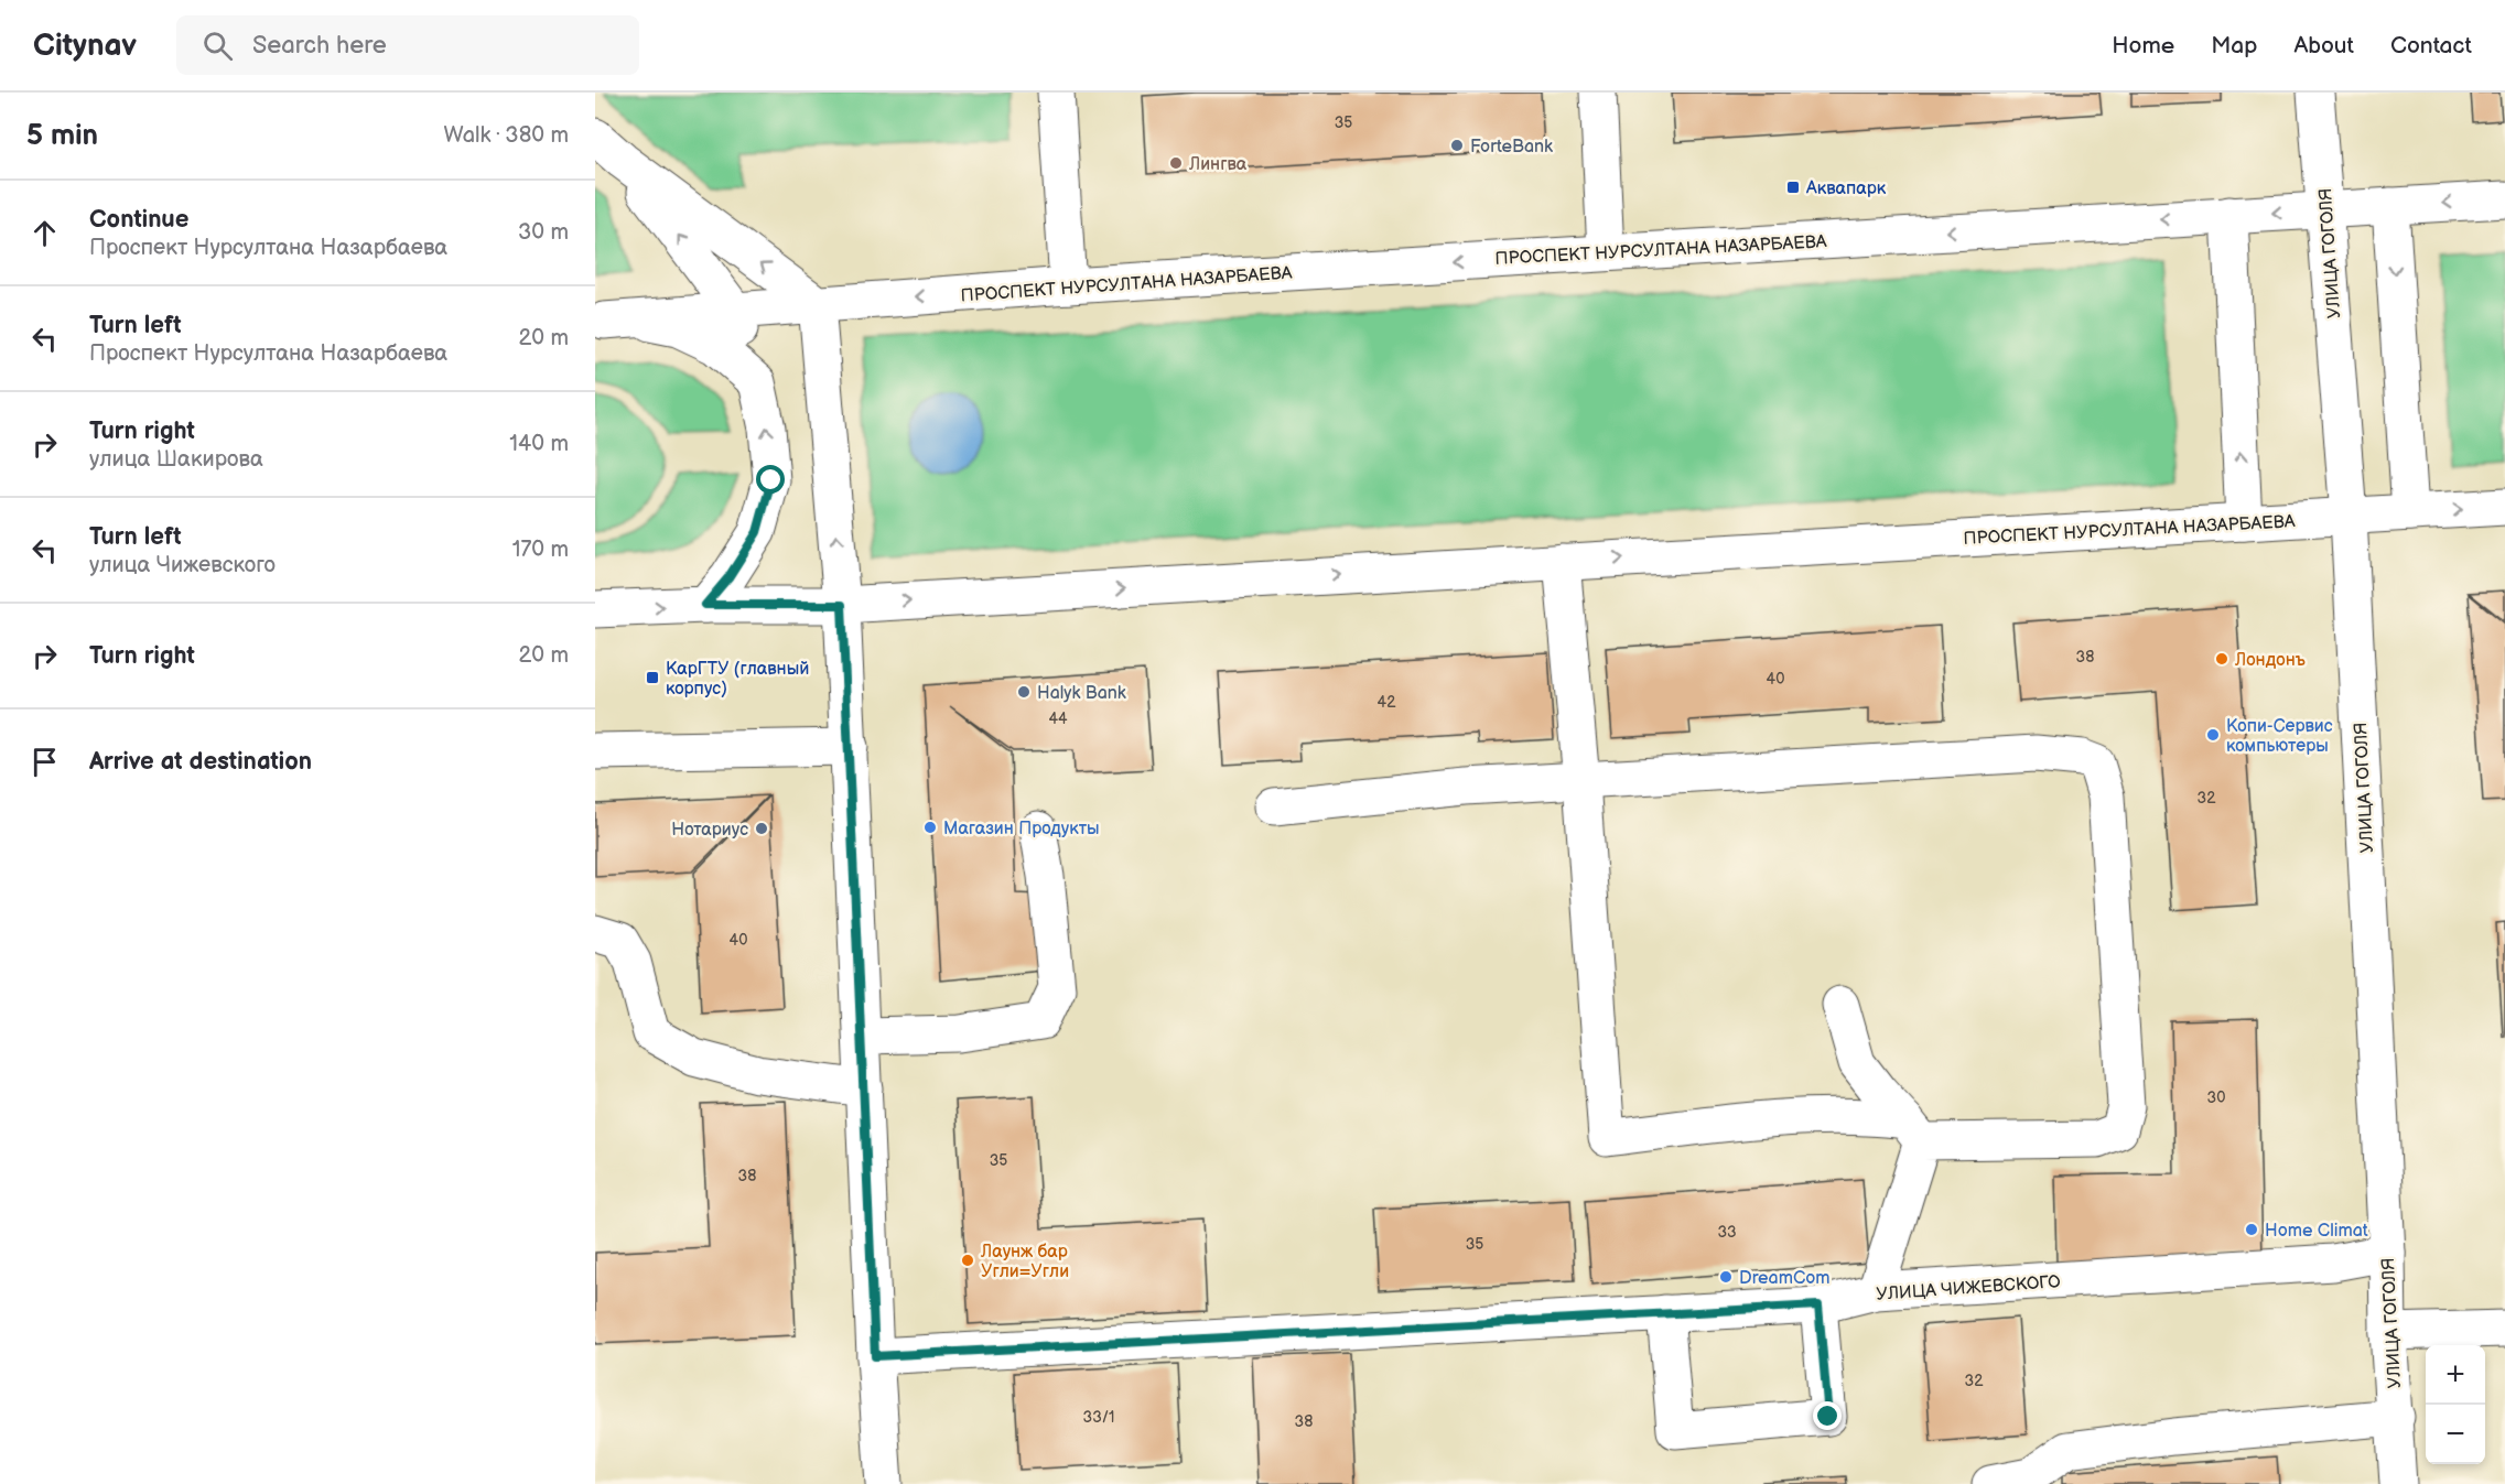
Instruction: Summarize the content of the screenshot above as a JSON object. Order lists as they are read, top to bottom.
{
  "streets": {
    "main road": ["ПРОСПЕКТ НУРСУЛТАНА НАЗАРБАЕВА", "УЛИЦА ГОГОЛЯ", "УЛИЦА ЧИЖЕВСКОГО"]
  },
  "crossings": [
    ["ПРОСПЕКТ НУРСУЛТАНА НАЗАРБАЕВА", "УЛИЦА ГОГОЛЯ"],
    ["УЛИЦА ГОГОЛЯ", "УЛИЦА ЧИЖЕВСКОГО"]
  ],
  "places": {
    "other": [
      "ForteBank",
      "Лингва",
      "Лондонъ",
      "Halyk Bank",
      "Копи-Сервис компьютеры",
      "Магазин Продукты",
      "Нотариус",
      "Home Climat",
      "Лаунж бар Угли=Угли",
      "DreamCom"
    ],
    "transit": ["Аквапарк", "КарГТУ (главный корпус)"]
  },
  "house_numbers": [
    "35",
    "38",
    "40",
    "42",
    "44",
    "32",
    "40",
    "30",
    "35",
    "38",
    "33",
    "35",
    "32",
    "33/1",
    "38"
  ],
  "page": {
    "header": "Citynav",
    "search": "Search here",
    "nav": [
      "Home",
      "Map",
      "About",
      "Contact"
    ],
    "heading": ["5 min", "Walk · 380 m"],
    "list": [
      ["Continue", "Проспект Нурсултана Назарбаева", "30 m"],
      ["Turn left", "Проспект Нурсултана Назарбаева", "20 m"],
      ["Turn right", "улица Шакирова", "140 m"],
      ["Turn left", "улица Чижевского", "170 m"],
      ["Turn right", "20 m"],
      "Arrive at destination"
    ],
    "map_buttons": ["+", "−"]
  }
}
